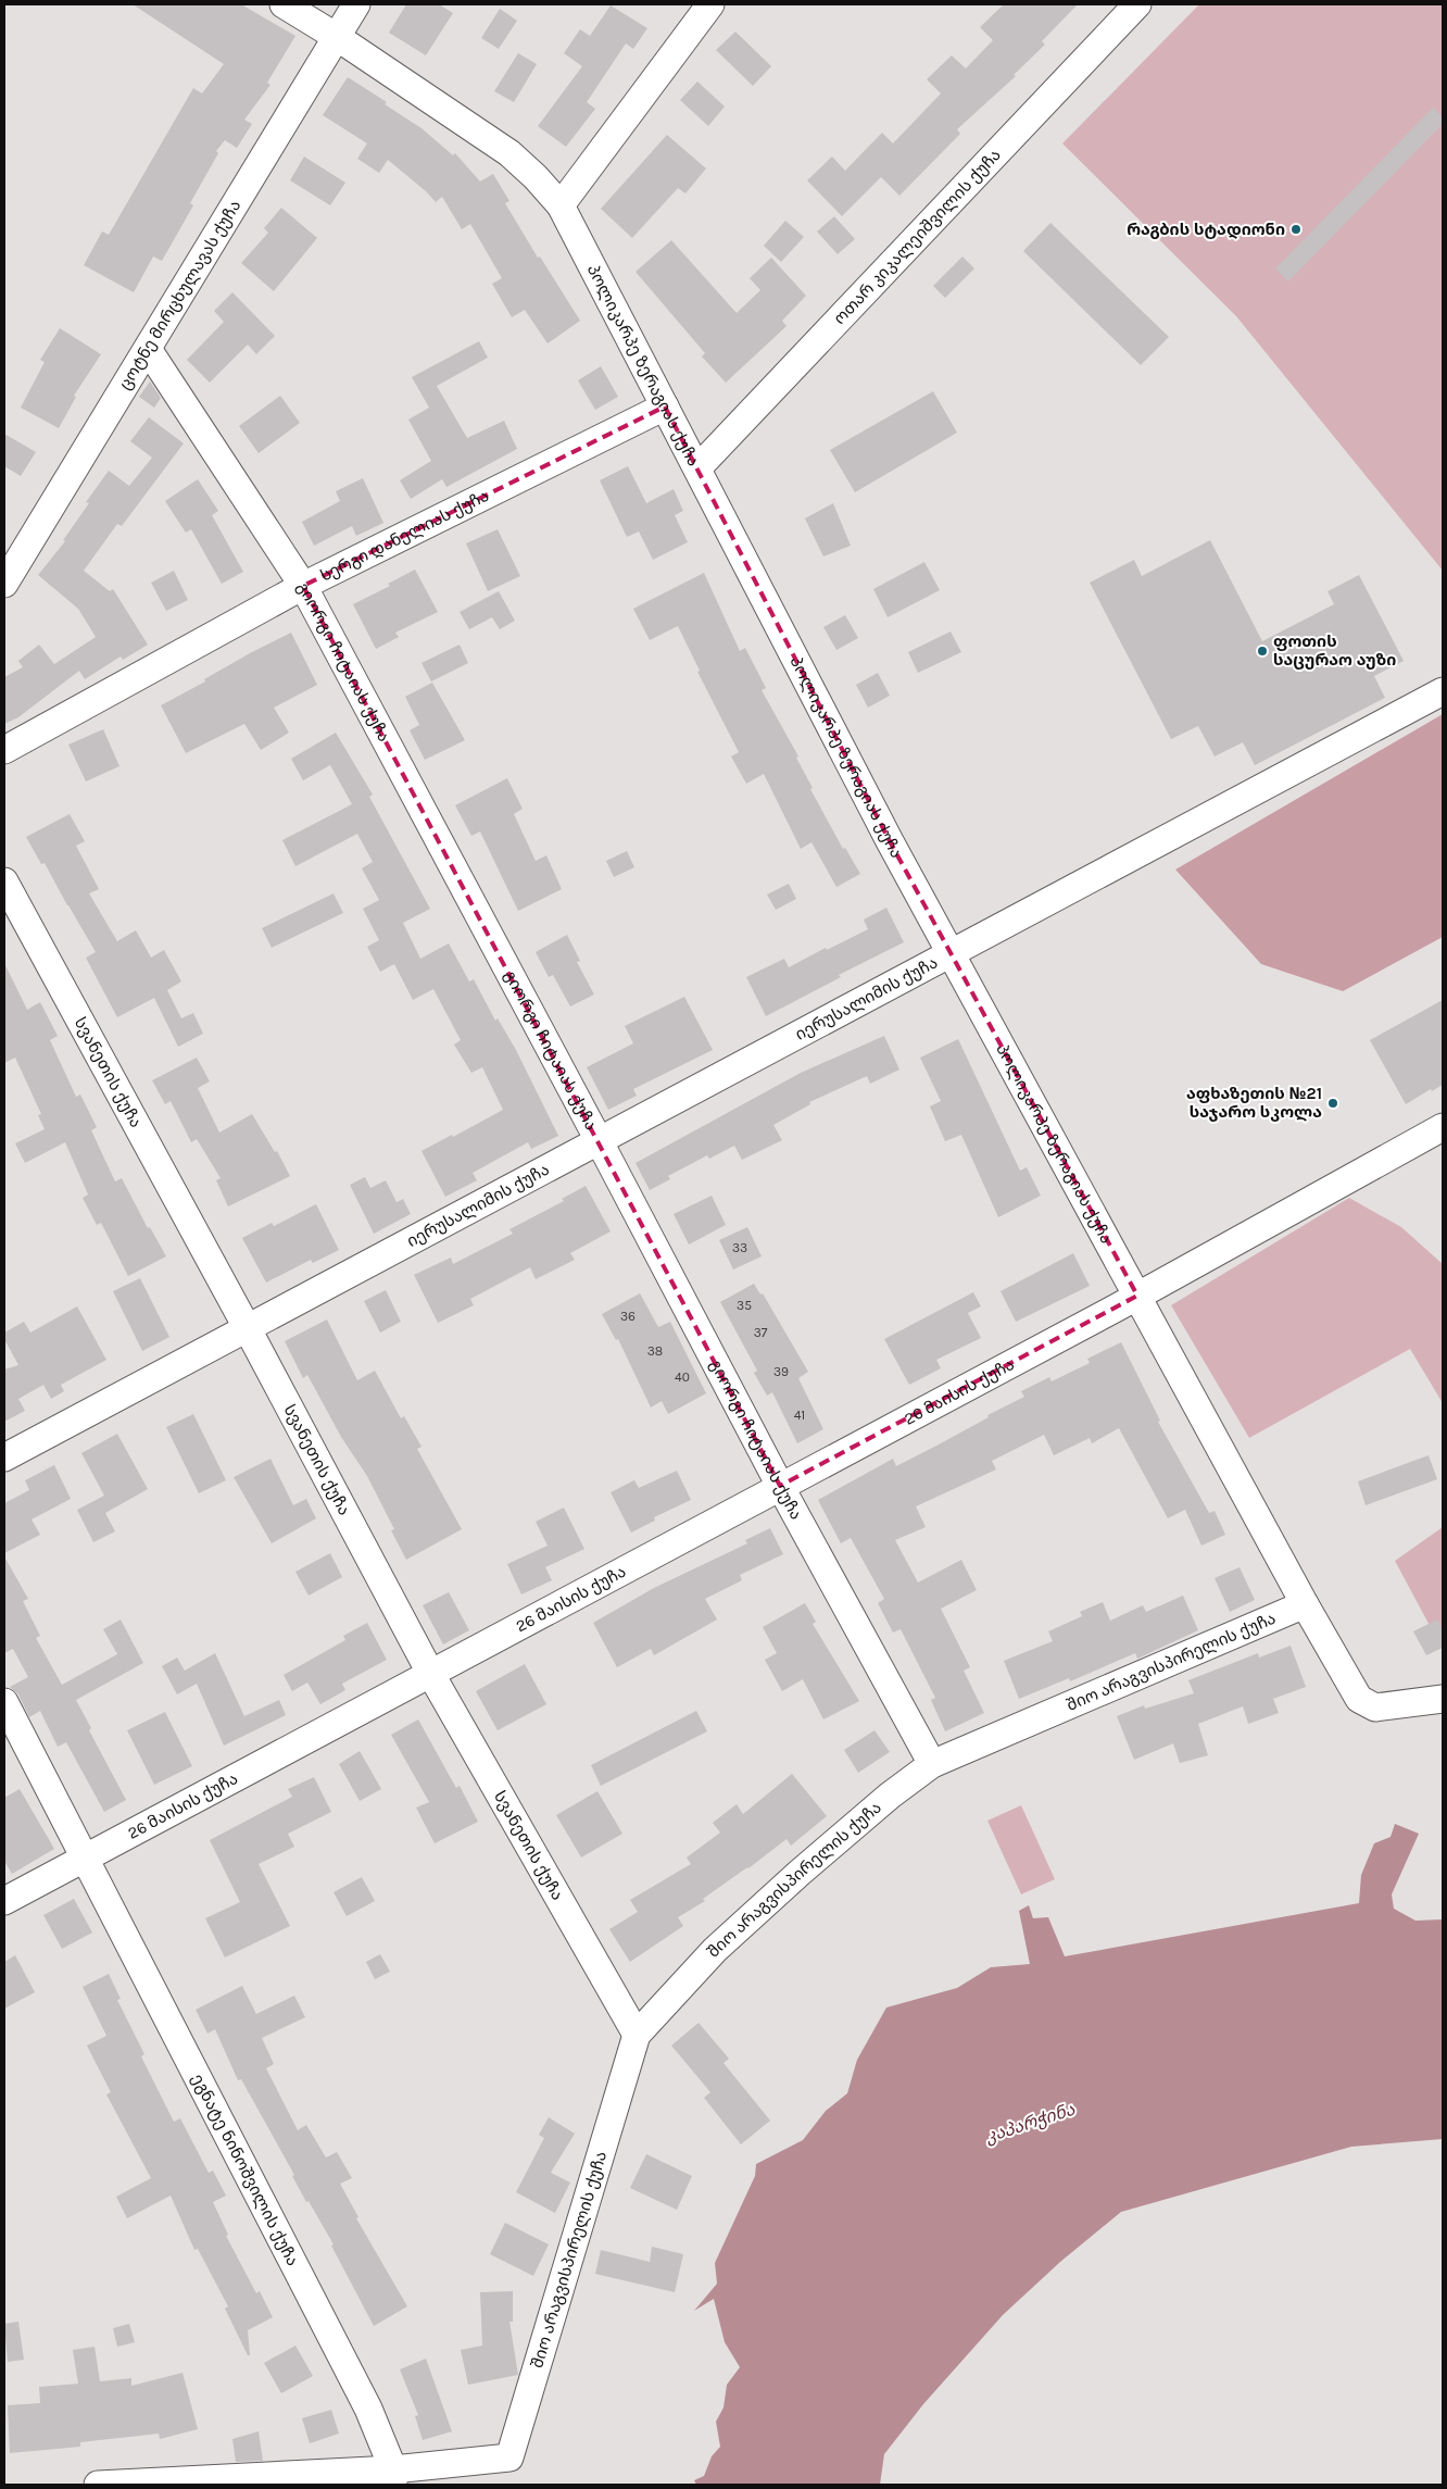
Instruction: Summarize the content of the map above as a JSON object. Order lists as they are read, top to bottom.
{
  "streets": {
    "street": [
      "ოთარ კიკალეიშვილის ქუჩა",
      "ცოტნე მირცხულავას ქუჩა",
      "პოლიკარპე ზერაგიას ქუჩა",
      "სერგი დანელიას ქუჩა",
      "გიორგი ჩიტაიას ქუჩა",
      "იერუსალიმის ქუჩა",
      "სვანეთის ქუჩა",
      "26 მაისის ქუჩა",
      "შიო არაგვისპირელის ქუჩა",
      "ეგნატე ნინოშვილის ქუჩა"
    ]
  },
  "crossings": [
    ["ოთარ კიკალეიშვილის ქუჩა", "პოლიკარპე ზერაგიას ქუჩა"],
    ["ცოტნე მირცხულავას ქუჩა", "პოლიკარპე ზერაგიას ქუჩა"],
    ["ცოტნე მირცხულავას ქუჩა", "გიორგი ჩიტაიას ქუჩა"],
    ["პოლიკარპე ზერაგიას ქუჩა", "სერგი დანელიას ქუჩა"],
    ["პოლიკარპე ზერაგიას ქუჩა", "იერუსალიმის ქუჩა"],
    ["პოლიკარპე ზერაგიას ქუჩა", "26 მაისის ქუჩა"],
    ["პოლიკარპე ზერაგიას ქუჩა", "შიო არაგვისპირელის ქუჩა"],
    ["სერგი დანელიას ქუჩა", "გიორგი ჩიტაიას ქუჩა"],
    ["გიორგი ჩიტაიას ქუჩა", "იერუსალიმის ქუჩა"],
    ["გიორგი ჩიტაიას ქუჩა", "26 მაისის ქუჩა"],
    ["გიორგი ჩიტაიას ქუჩა", "შიო არაგვისპირელის ქუჩა"],
    ["იერუსალიმის ქუჩა", "სვანეთის ქუჩა"],
    ["სვანეთის ქუჩა", "26 მაისის ქუჩა"],
    ["სვანეთის ქუჩა", "შიო არაგვისპირელის ქუჩა"],
    ["26 მაისის ქუჩა", "ეგნატე ნინოშვილის ქუჩა"],
    ["შიო არაგვისპირელის ქუჩა", "ეგნატე ნინოშვილის ქუჩა"]
  ],
  "water": ["კაპარჭინა"],
  "places": ["რაგბის სტადიონი", "ფოთის საცურაო აუზი", "აფხაზეთის №21 საჯარო სკოლა"],
  "house_numbers": [
    "33",
    "35",
    "36",
    "37",
    "38",
    "39",
    "40",
    "41"
  ]
}
